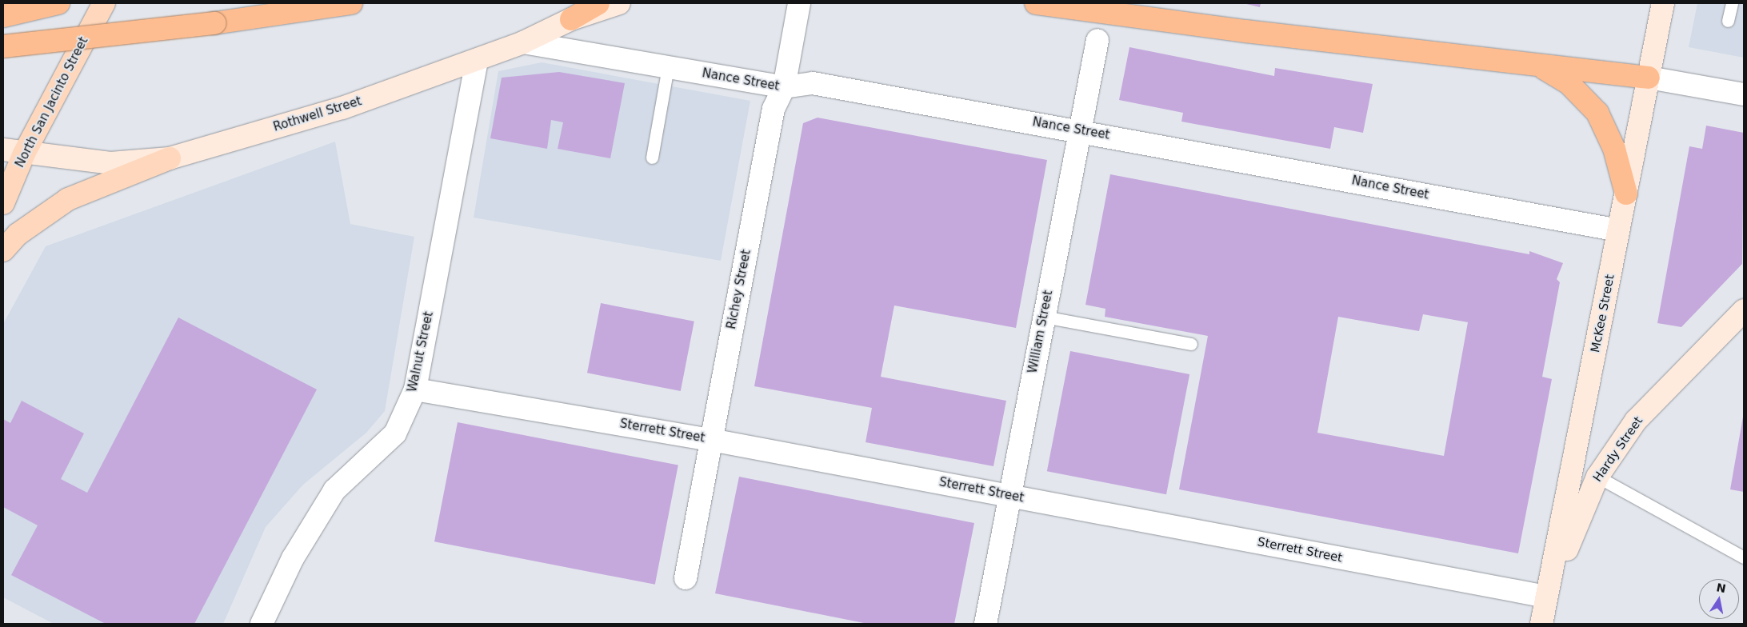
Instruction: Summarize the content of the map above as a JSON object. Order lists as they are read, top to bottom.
{
  "streets": {
    "main road": [
      "North San Jacinto Street",
      "Rothwell Street",
      "McKee Street",
      "Hardy Street"
    ],
    "street": [
      "Nance Street",
      "Richey Street",
      "William Street",
      "Walnut Street",
      "Sterrett Street"
    ]
  },
  "crossings": [
    ["Nance Street", "Rothwell Street"],
    ["Nance Street", "Richey Street"],
    ["Nance Street", "McKee Street"],
    ["Nance Street", "William Street"],
    ["North San Jacinto Street", "Rothwell Street"],
    ["Rothwell Street", "Walnut Street"],
    ["Richey Street", "Sterrett Street"],
    ["McKee Street", "Sterrett Street"],
    ["McKee Street", "Hardy Street"],
    ["William Street", "Sterrett Street"],
    ["Walnut Street", "Sterrett Street"],
    ["Sterrett Street", "Hardy Street"]
  ],
  "north": "top"
}
